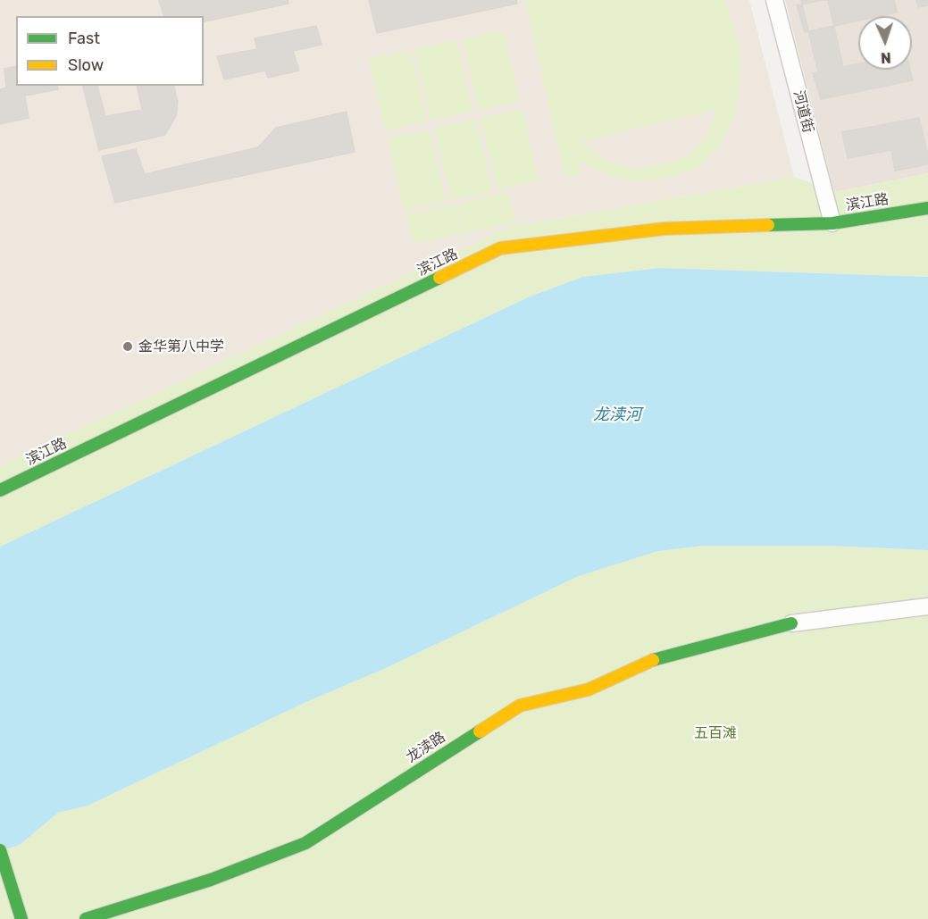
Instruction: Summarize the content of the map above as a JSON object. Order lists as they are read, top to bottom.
{
  "streets": {
    "street": ["河道街", "滨江路", "龙渎路"]
  },
  "crossings": [
    ["河道街", "滨江路"]
  ],
  "water": ["龙渎河"],
  "parks": ["五百滩"],
  "places": ["金华第八中学"],
  "legend": ["Fast", "Slow"],
  "north": "bottom"
}
